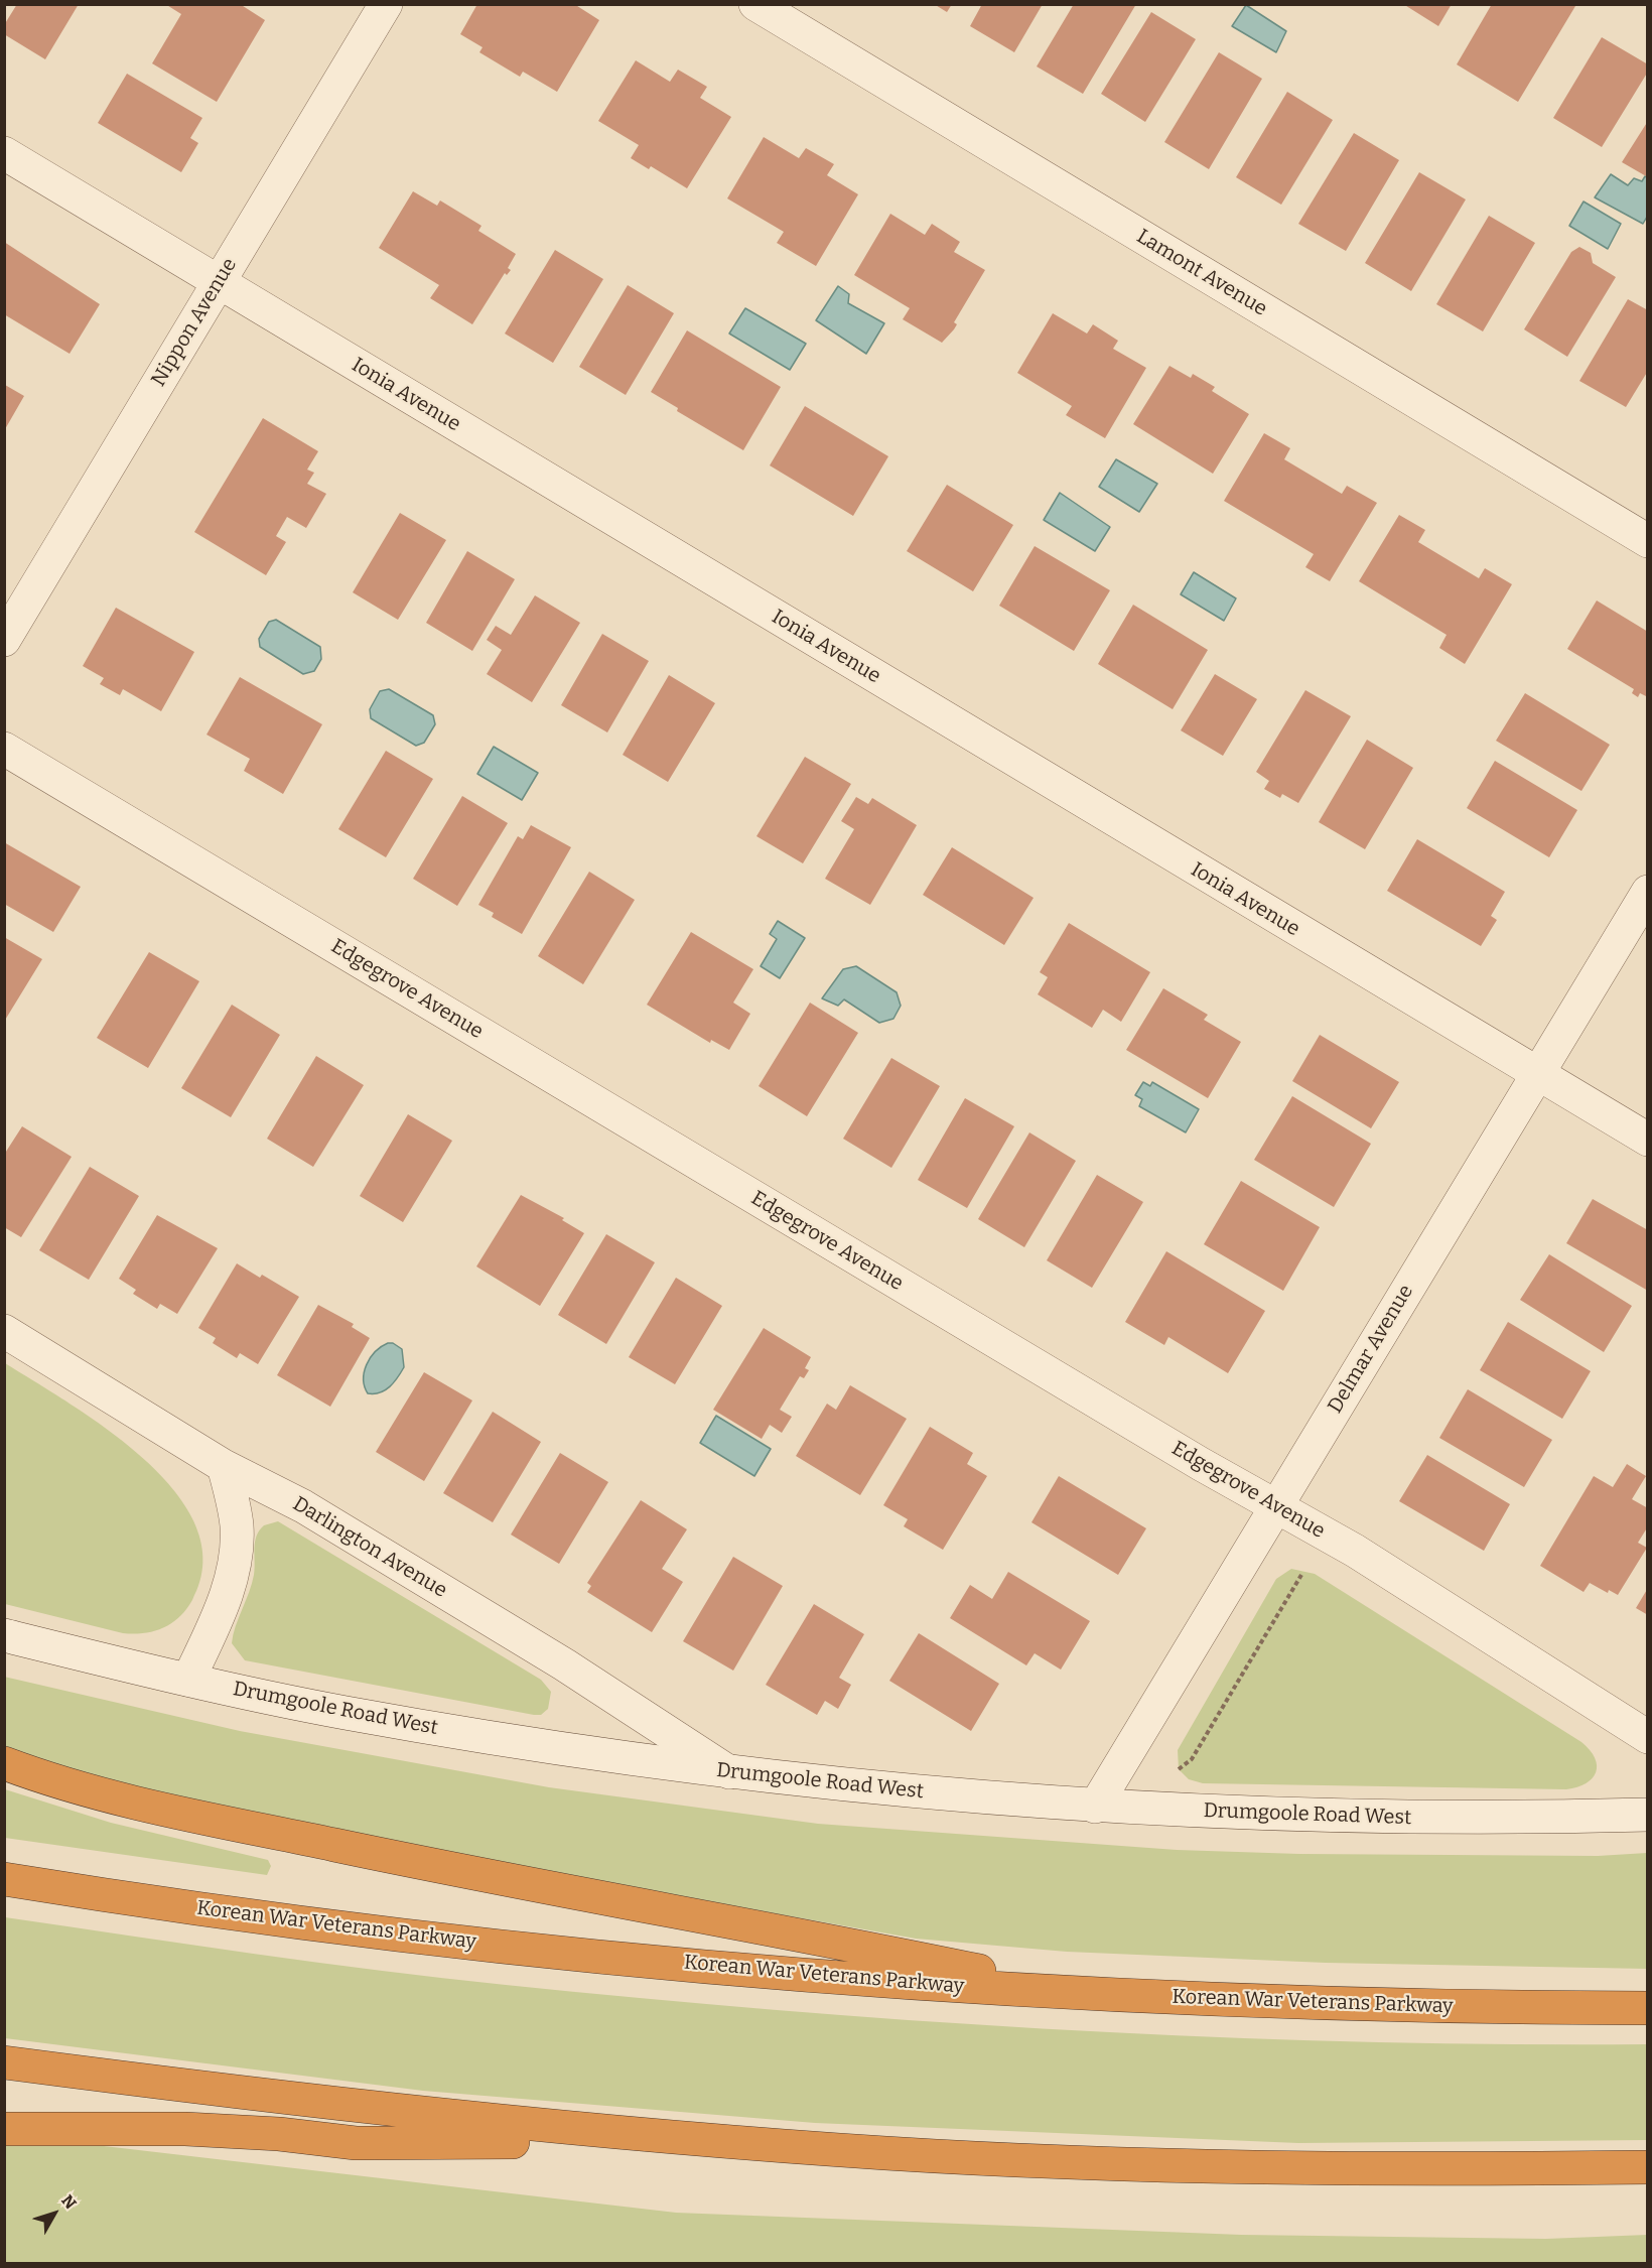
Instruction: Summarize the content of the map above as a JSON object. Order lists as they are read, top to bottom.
{
  "streets": {
    "highway": ["Korean War Veterans Parkway"],
    "street": [
      "Lamont Avenue",
      "Nippon Avenue",
      "Ionia Avenue",
      "Edgegrove Avenue",
      "Delmar Avenue",
      "Darlington Avenue",
      "Drumgoole Road West"
    ]
  },
  "crossings": [
    ["Nippon Avenue", "Ionia Avenue"],
    ["Ionia Avenue", "Delmar Avenue"],
    ["Edgegrove Avenue", "Delmar Avenue"],
    ["Delmar Avenue", "Drumgoole Road West"],
    ["Darlington Avenue", "Drumgoole Road West"]
  ],
  "north": "top right"
}
